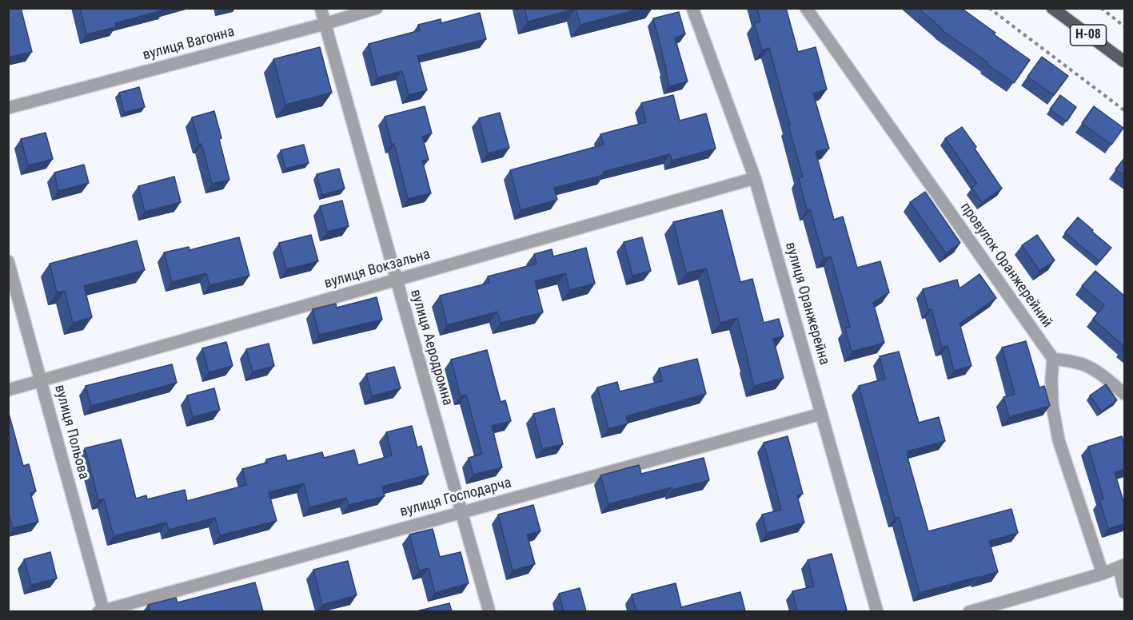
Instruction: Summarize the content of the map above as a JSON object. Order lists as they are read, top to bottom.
{
  "streets": {
    "main road": ["Н-08"],
    "street": [
      "вулиця Вагонна",
      "провулок Оранжерейний",
      "вулиця Вокзальна",
      "вулиця Оранжерейна",
      "вулиця Аеродромна",
      "вулиця Польова",
      "вулиця Господарча"
    ]
  },
  "crossings": [
    ["вулиця Вагонна", "вулиця Аеродромна"],
    ["вулиця Вокзальна", "вулиця Оранжерейна"],
    ["вулиця Вокзальна", "вулиця Аеродромна"],
    ["вулиця Вокзальна", "вулиця Польова"],
    ["вулиця Оранжерейна", "вулиця Господарча"],
    ["вулиця Аеродромна", "вулиця Господарча"],
    ["вулиця Польова", "вулиця Господарча"]
  ]
}
